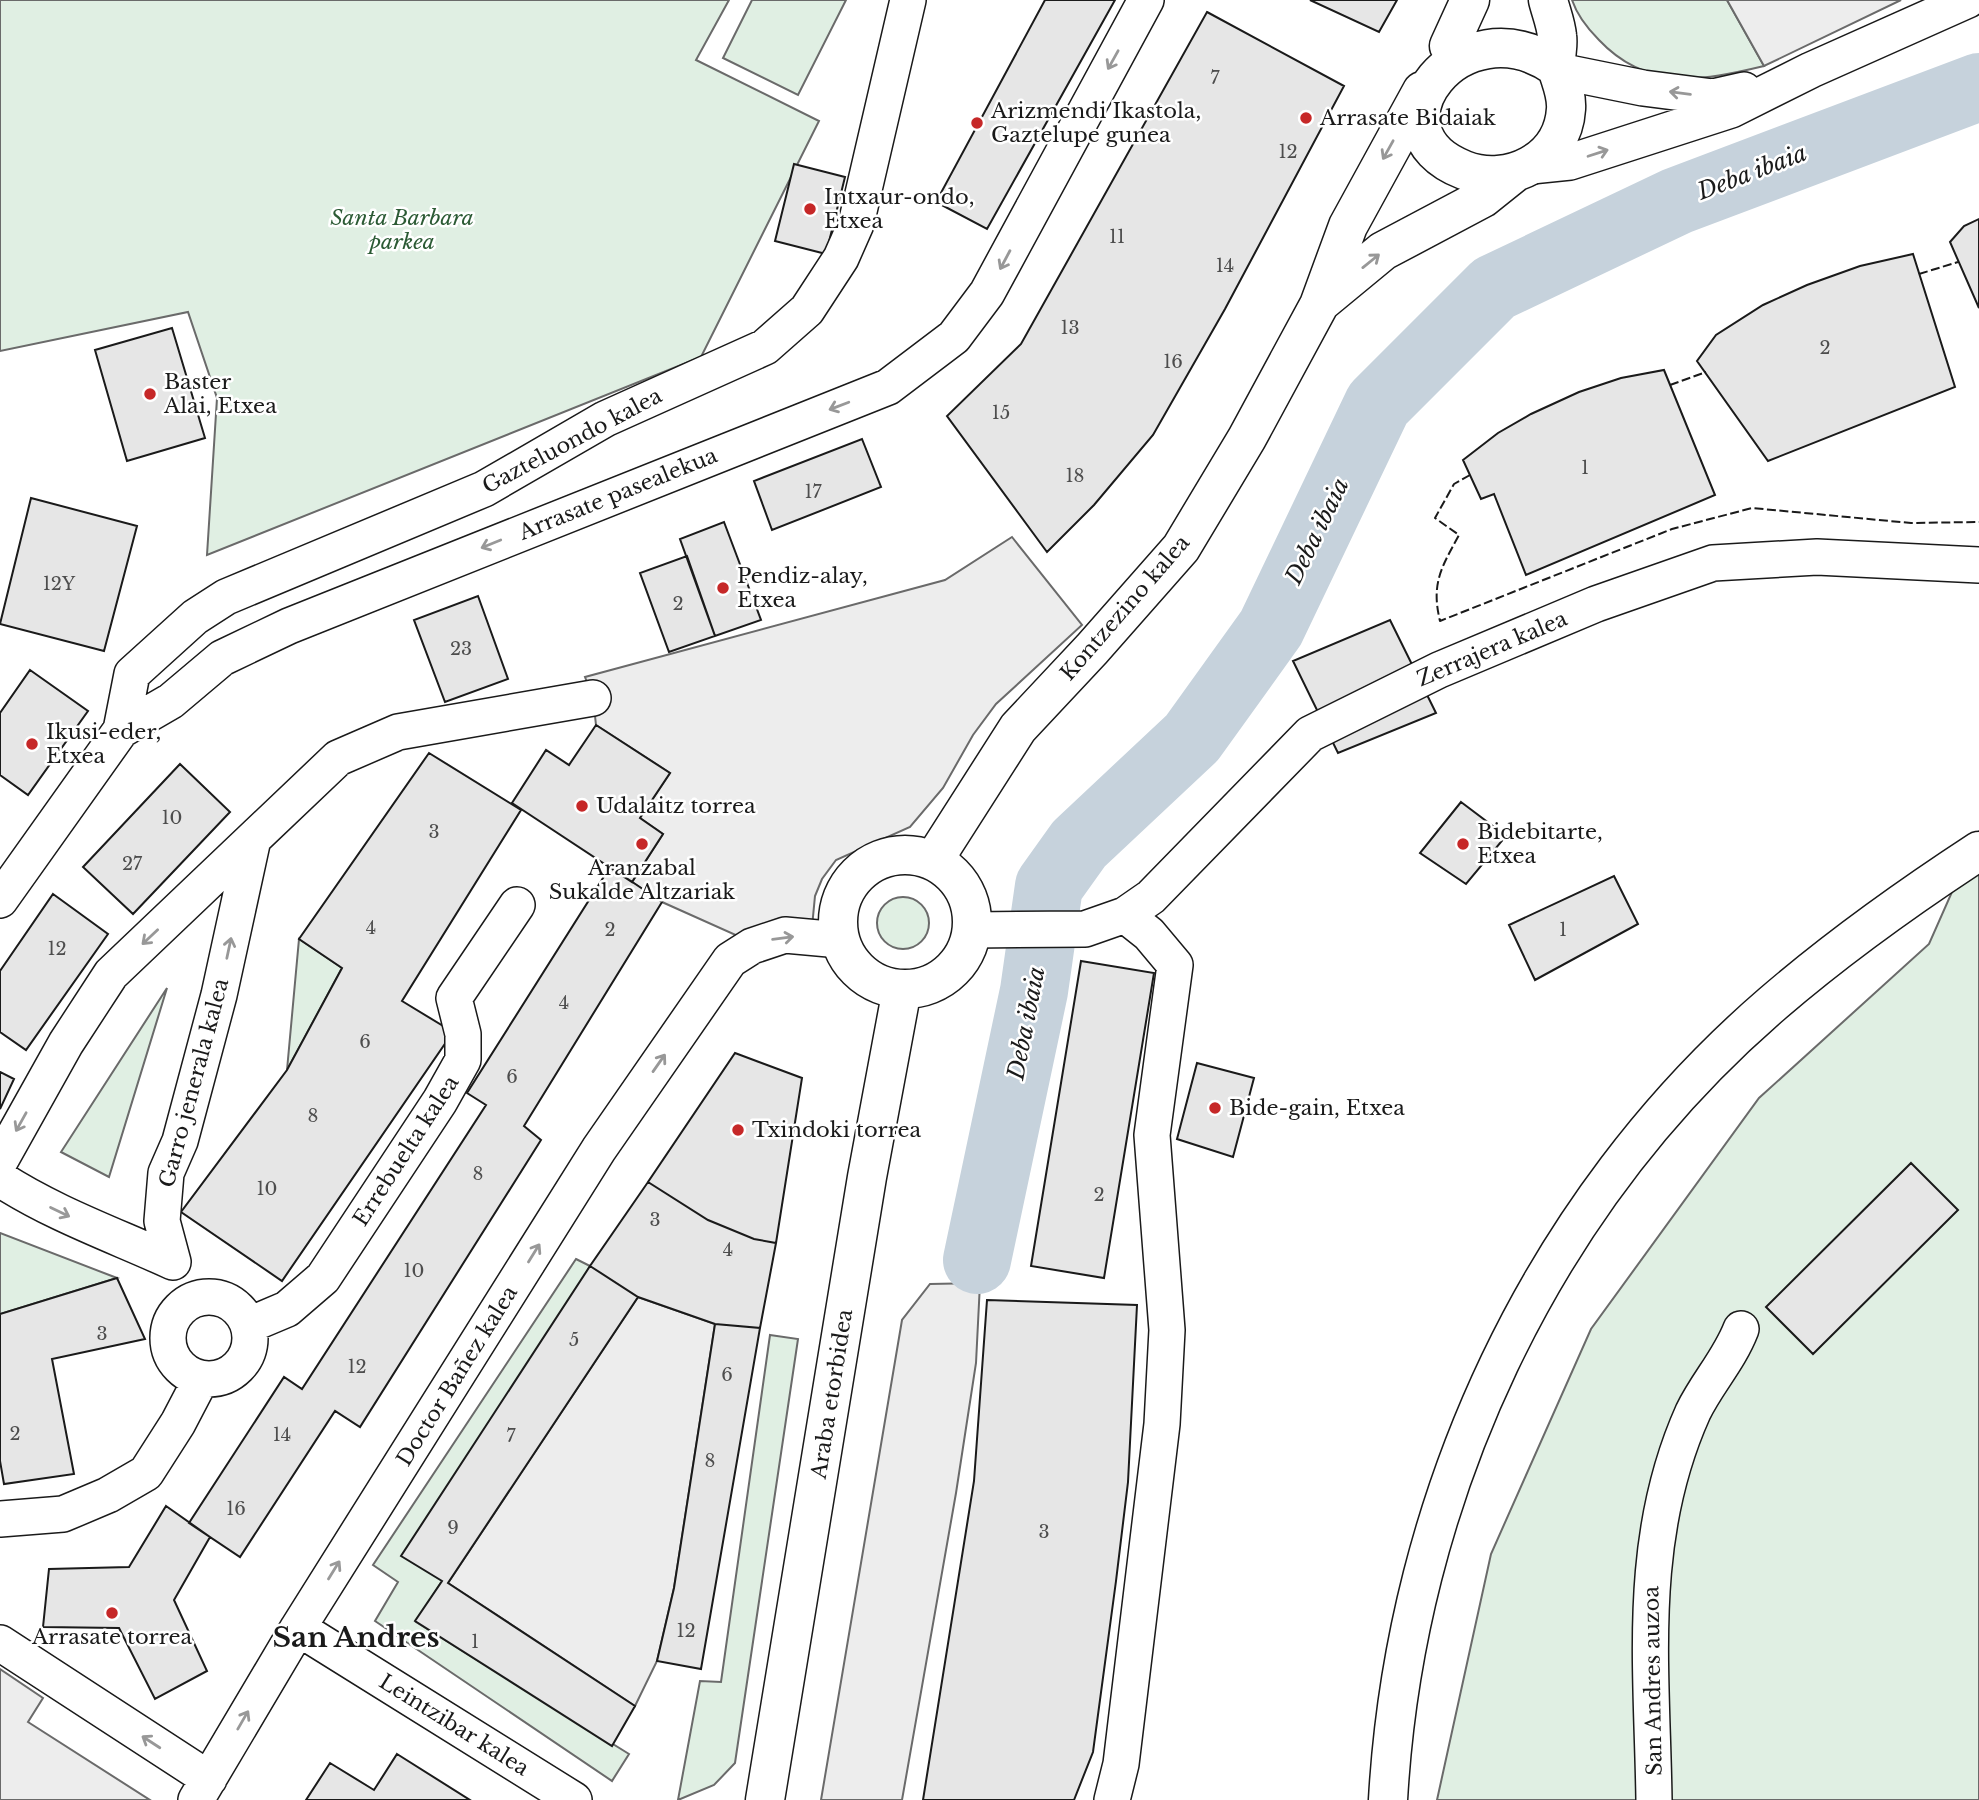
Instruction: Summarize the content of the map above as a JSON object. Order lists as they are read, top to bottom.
{
  "streets": {
    "street": [
      "Gazteluondo kalea",
      "Arrasate pasealekua",
      "Kontzezino kalea",
      "Zerrajera kalea",
      "Garro jenerala kalea",
      "Errebuelta kalea",
      "Doctor Bañez kalea",
      "Araba etorbidea",
      "San Andres auzoa",
      "Leintzibar kalea"
    ]
  },
  "crossings": [
    ["Gazteluondo kalea", "Arrasate pasealekua"],
    ["Kontzezino kalea", "Zerrajera kalea"],
    ["Kontzezino kalea", "Doctor Bañez kalea"],
    ["Kontzezino kalea", "Araba etorbidea"],
    ["Zerrajera kalea", "Doctor Bañez kalea"],
    ["Zerrajera kalea", "Araba etorbidea"],
    ["Doctor Bañez kalea", "Araba etorbidea"],
    ["Doctor Bañez kalea", "Leintzibar kalea"]
  ],
  "one_way": ["Garro jenerala kalea", "Doctor Bañez kalea"],
  "districts": ["San Andres"],
  "water": ["Deba ibaia"],
  "parks": ["Santa Barbara parkea"],
  "places": [
    "Arrasate Bidaiak",
    "Arizmendi Ikastola, Gaztelupe gunea",
    "Intxaur-ondo, Etxea",
    "Baster Alai, Etxea",
    "Pendiz-alay, Etxea",
    "Ikusi-eder, Etxea",
    "Udalaitz torrea",
    "Aranzabal Sukalde Altzariak",
    "Bidebitarte, Etxea",
    "Bide-gain, Etxea",
    "Txindoki torrea",
    "Arrasate torrea"
  ],
  "house_numbers": [
    "7",
    "12",
    "11",
    "14",
    "13",
    "2",
    "16",
    "15",
    "1",
    "18",
    "17",
    "12Y",
    "2",
    "23",
    "10",
    "3",
    "27",
    "4",
    "2",
    "1",
    "12",
    "4",
    "6",
    "6",
    "8",
    "8",
    "10",
    "2",
    "3",
    "4",
    "10",
    "3",
    "5",
    "12",
    "6",
    "2",
    "14",
    "7",
    "8",
    "16",
    "9",
    "3",
    "12",
    "1"
  ]
}
